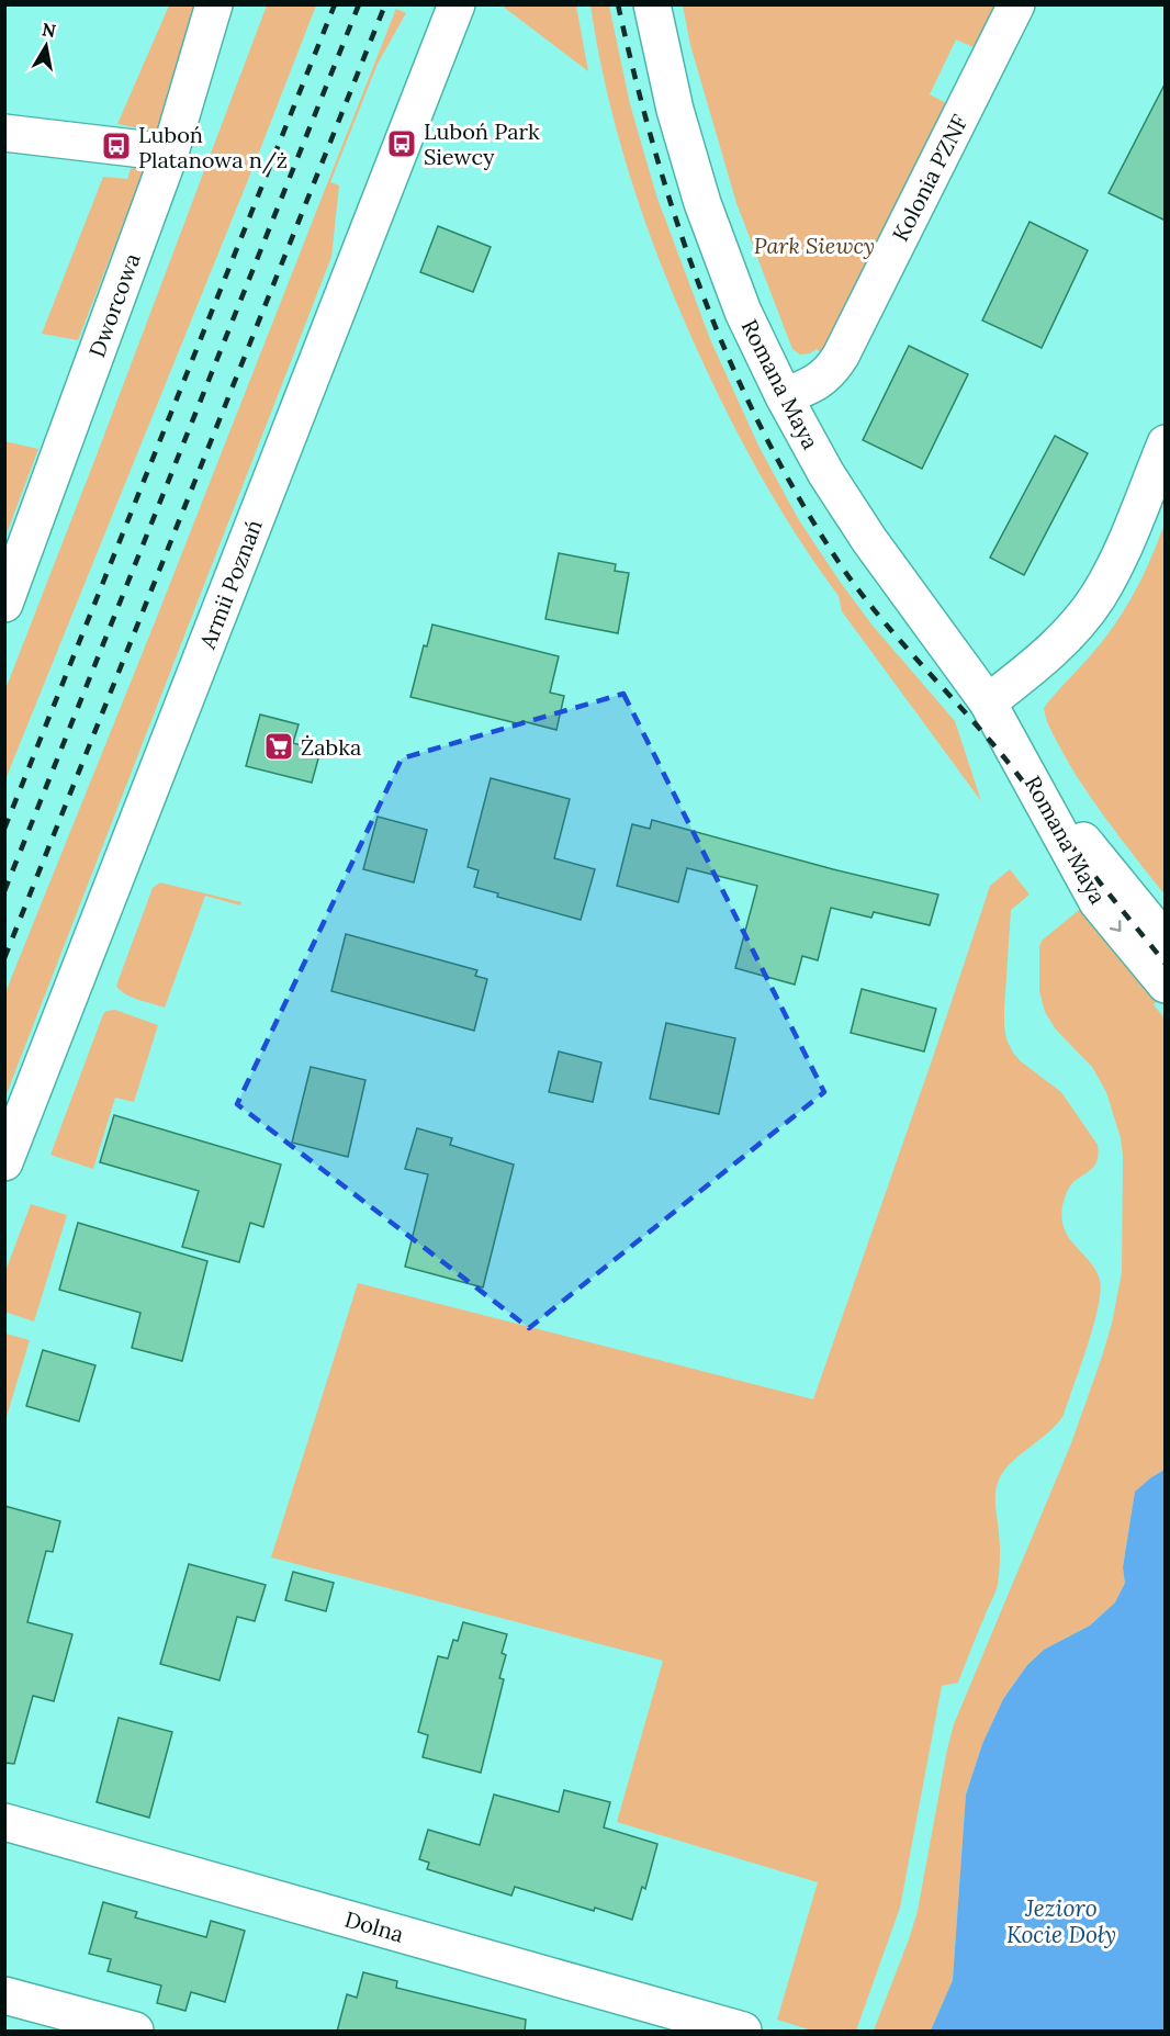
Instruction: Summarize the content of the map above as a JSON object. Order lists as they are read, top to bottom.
{
  "streets": {
    "street": [
      "Kolonia PZNF",
      "Dworcowa",
      "Romana Maya",
      "Armii Poznań",
      "Dolna"
    ]
  },
  "crossings": [
    ["Kolonia PZNF", "Romana Maya"]
  ],
  "water": ["Jezioro Kocie Doły"],
  "parks": ["Park Siewcy"],
  "places": {
    "bus stop": ["Luboń Park Siewcy", "Luboń Platanowa n/ż"],
    "supermarket": ["Żabka"]
  },
  "north": "top"
}
